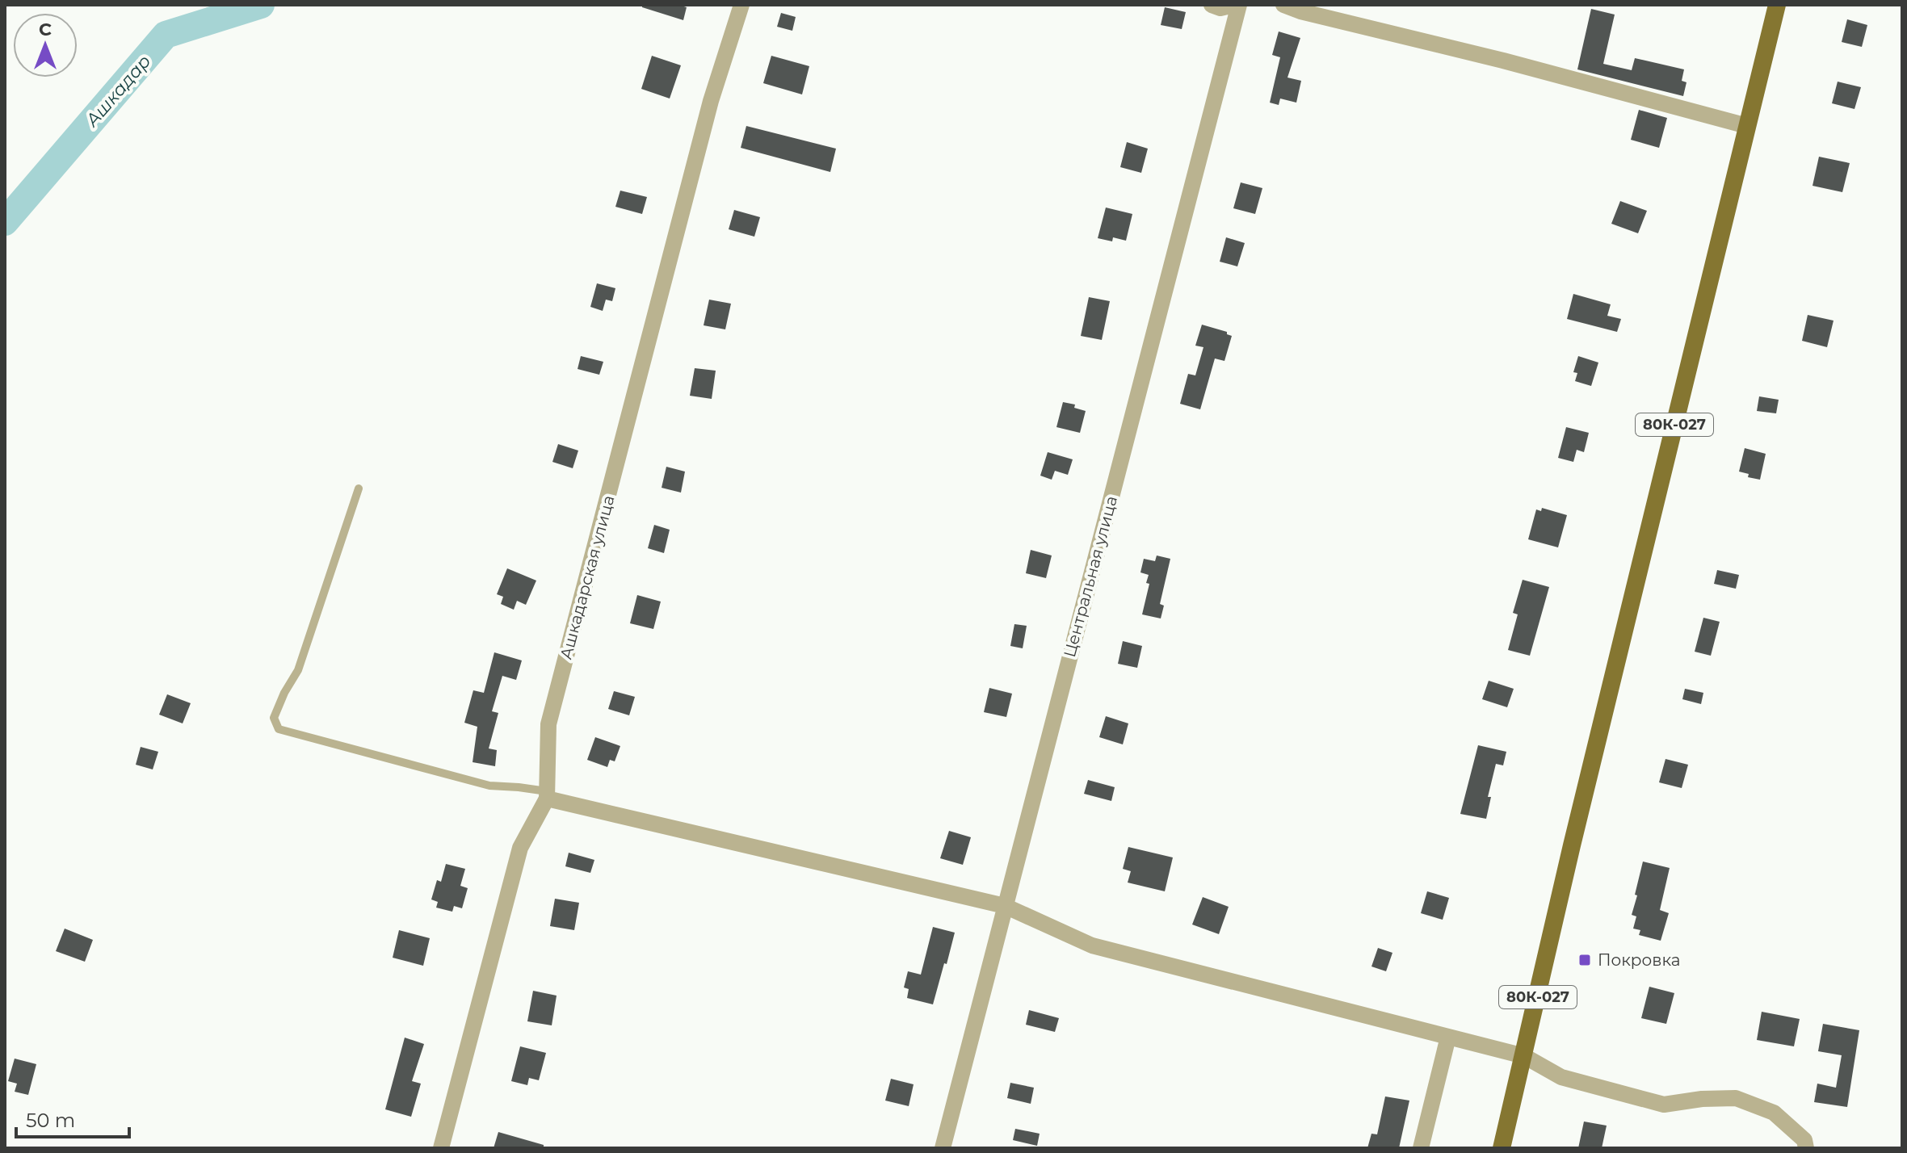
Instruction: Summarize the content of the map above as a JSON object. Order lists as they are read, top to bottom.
{
  "streets": {
    "main road": ["80К-027"],
    "street": ["Центральная улица", "Ашкадарская улица"]
  },
  "water": ["Ашкадар"],
  "places": {
    "transit": ["Покровка"]
  },
  "scale_bar": "50 m",
  "north": "top"
}
